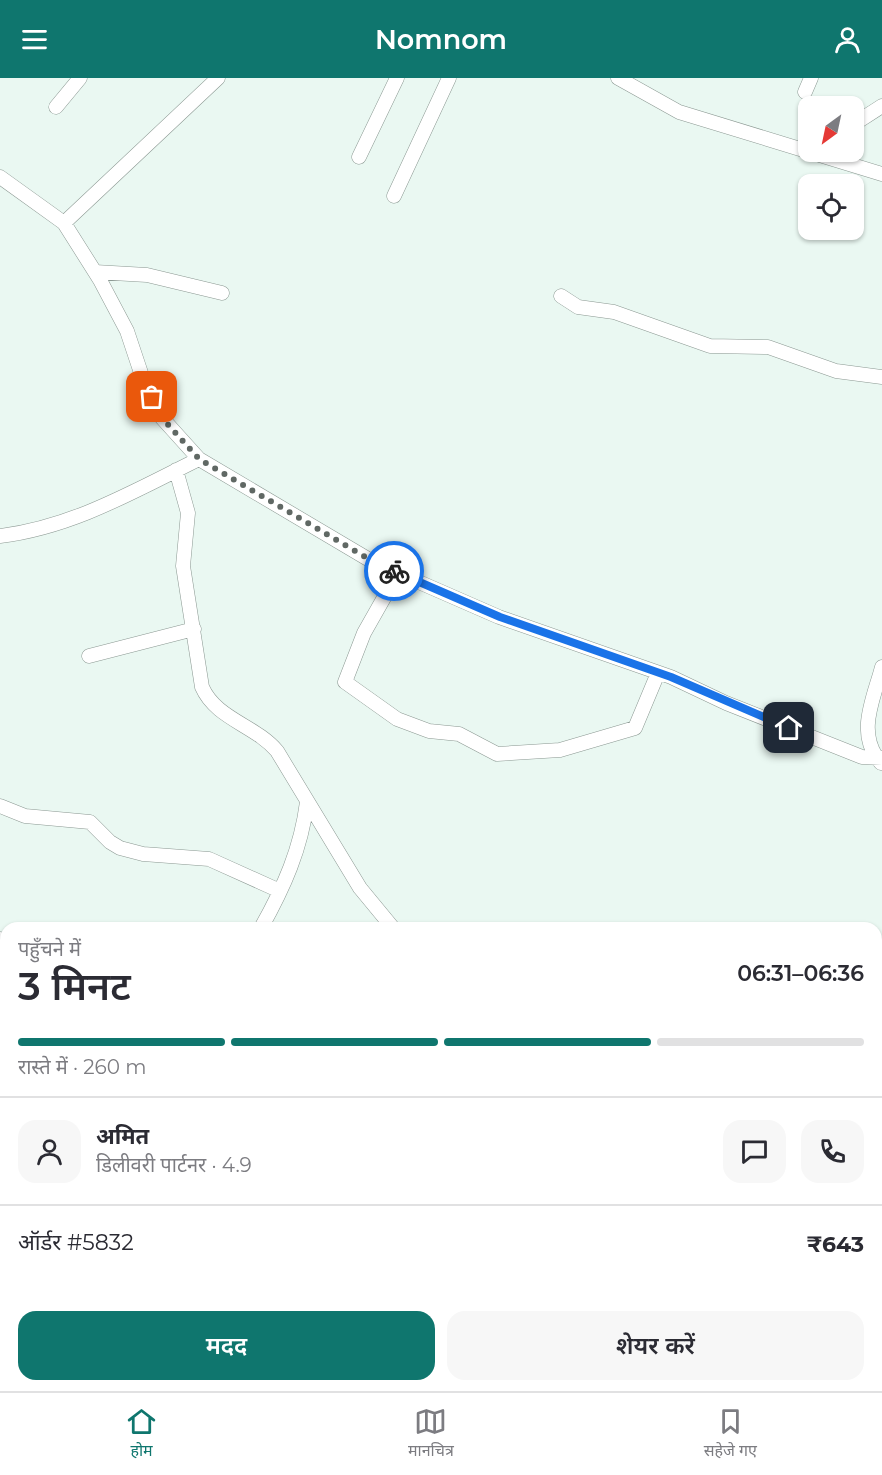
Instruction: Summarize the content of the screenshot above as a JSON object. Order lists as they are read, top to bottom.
{
  "north": "bottom left",
  "page": {
    "header": "Nomnom",
    "heading": ["3 मिनट", "पहुँचने में", "06:31–06:36"],
    "panel": [
      "अमित",
      "डिलीवरी पार्टनर · 4.9",
      "ऑर्डर #5832",
      "₹643"
    ],
    "bar": "रास्ते में · 260 m",
    "buttons": ["मदद", "शेयर करें"],
    "tabs": ["होम", "मानचित्र", "सहेजे गए"]
  }
}
